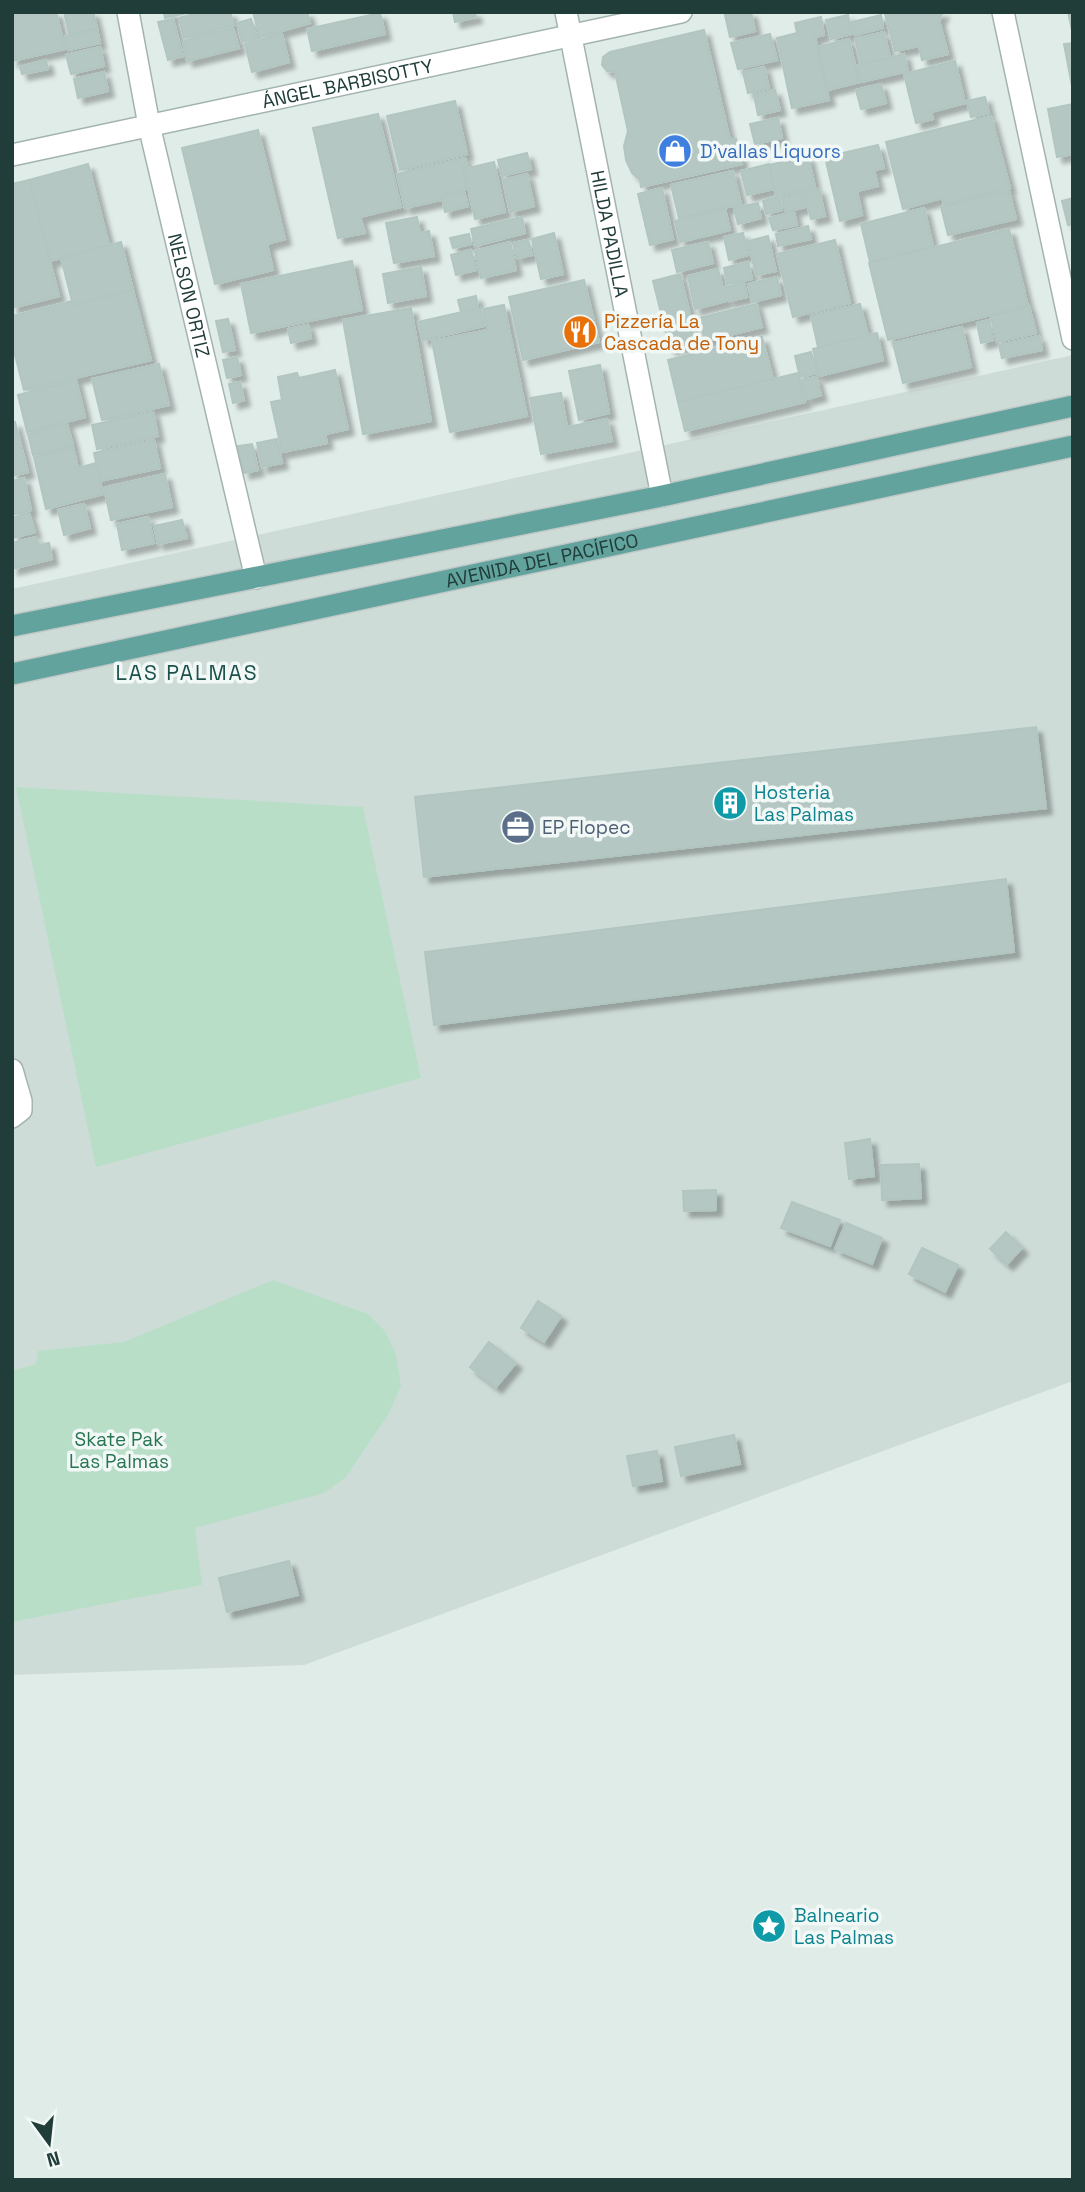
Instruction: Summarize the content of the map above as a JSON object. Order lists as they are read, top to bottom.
{
  "streets": {
    "main road": ["AVENIDA DEL PACÍFICO"],
    "street": ["ÁNGEL BARBISOTTY", "HILDA PADILLA", "NELSON ORTIZ"]
  },
  "crossings": [
    ["ÁNGEL BARBISOTTY", "HILDA PADILLA"],
    ["ÁNGEL BARBISOTTY", "NELSON ORTIZ"],
    ["HILDA PADILLA", "AVENIDA DEL PACÍFICO"],
    ["NELSON ORTIZ", "AVENIDA DEL PACÍFICO"]
  ],
  "districts": ["LAS PALMAS"],
  "parks": ["Skate Pak Las Palmas"],
  "places": {
    "shop": ["D’vallas Liquors"],
    "restaurant": ["Pizzería La Cascada de Tony"],
    "building": ["Hosteria Las Palmas"],
    "office": ["EP Flopec"],
    "place": ["Balneario Las Palmas"]
  },
  "north": "bottom"
}
